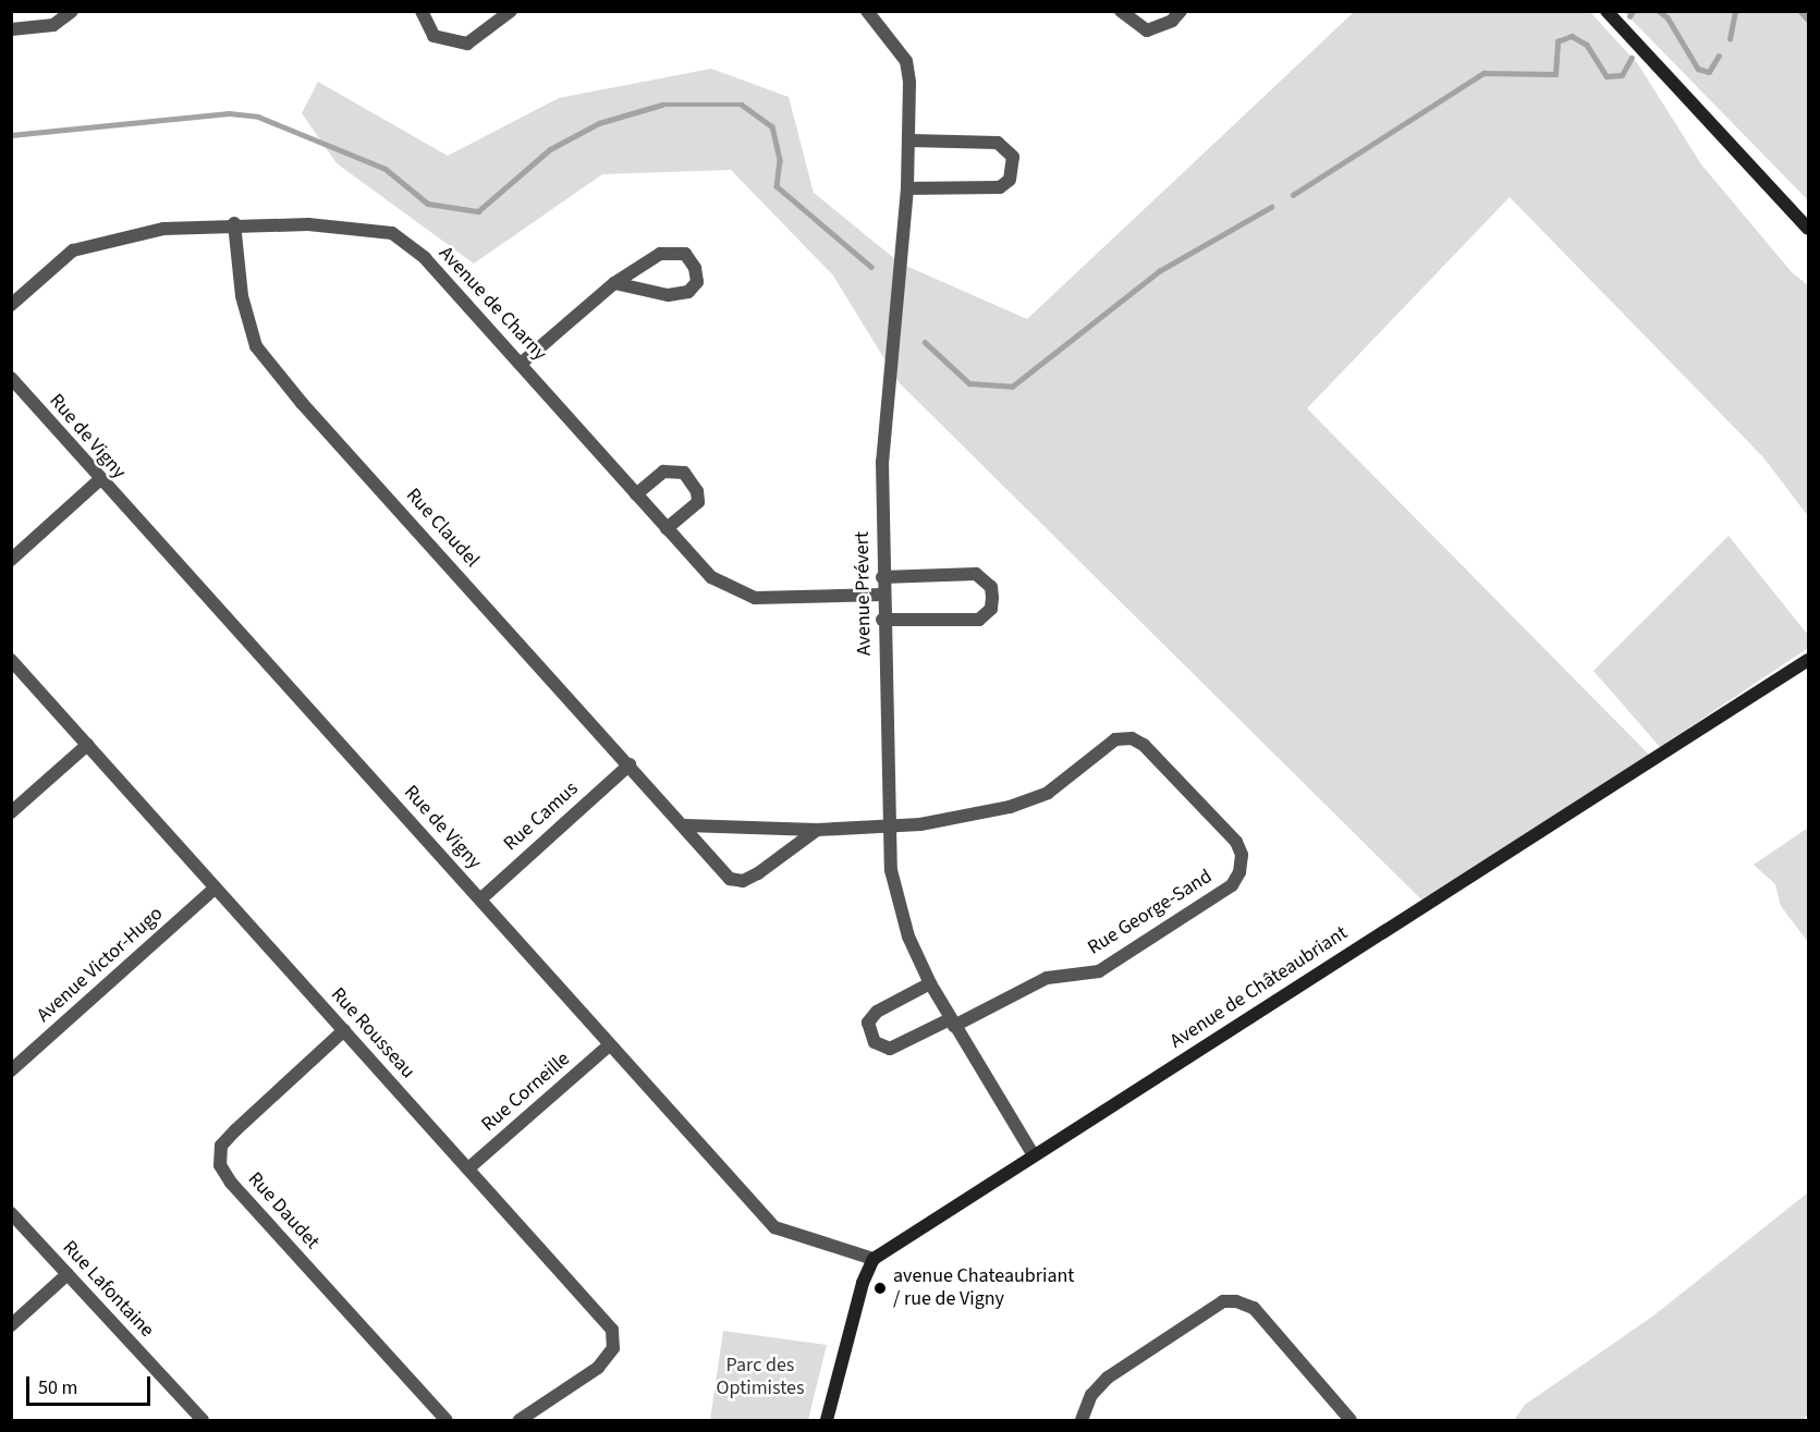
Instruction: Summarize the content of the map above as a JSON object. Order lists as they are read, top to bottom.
{
  "streets": {
    "street": [
      "Avenue de Charny",
      "Rue de Vigny",
      "Rue Claudel",
      "Avenue Prévert",
      "Rue Camus",
      "Rue George-Sand",
      "Avenue Victor-Hugo",
      "Avenue de Châteaubriant",
      "Rue Rousseau",
      "Rue Corneille",
      "Rue Daudet",
      "Rue Lafontaine"
    ]
  },
  "crossings": [
    ["Avenue de Charny", "Rue Claudel"],
    ["Avenue de Charny", "Avenue Prévert"],
    ["Rue de Vigny", "Rue Camus"],
    ["Rue de Vigny", "Avenue de Châteaubriant"],
    ["Rue de Vigny", "Rue Corneille"],
    ["Rue Claudel", "Rue Camus"],
    ["Avenue Prévert", "Rue George-Sand"],
    ["Avenue Prévert", "Avenue de Châteaubriant"],
    ["Avenue Victor-Hugo", "Rue Rousseau"],
    ["Rue Rousseau", "Rue Corneille"],
    ["Rue Rousseau", "Rue Daudet"]
  ],
  "parks": ["Parc des Optimistes"],
  "places": ["avenue Chateaubriant / rue de Vigny"],
  "scale_bar": "50 m"
}
